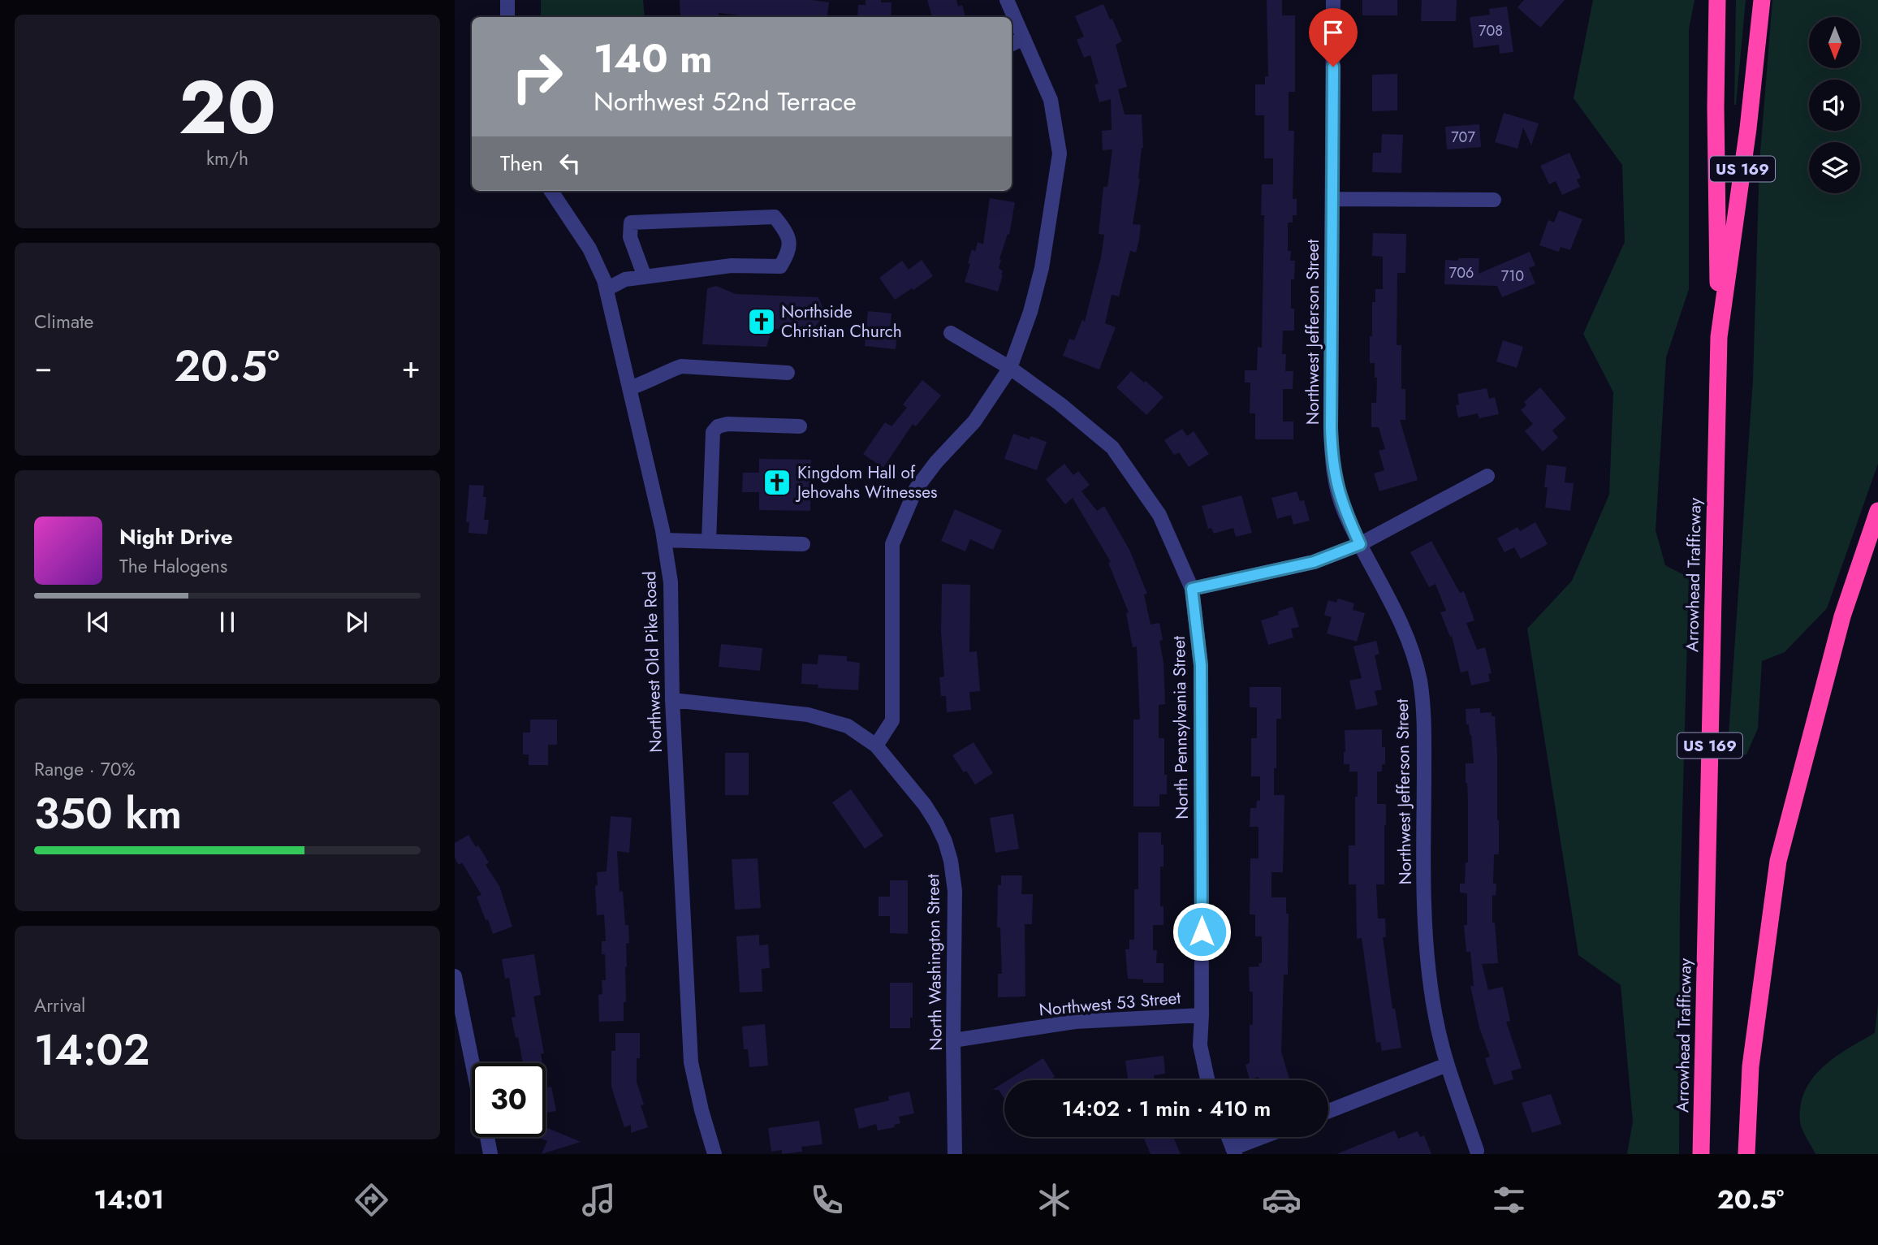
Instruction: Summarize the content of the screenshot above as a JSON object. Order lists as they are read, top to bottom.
{
  "streets": {
    "highway": ["US 169", "Arrowhead Trafficway"],
    "street": [
      "Northwest Jefferson Street",
      "Northwest Old Pike Road",
      "North Pennsylvania Street",
      "North Washington Street",
      "Northwest 53 Street"
    ]
  },
  "crossings": [
    ["Northwest Old Pike Road", "North Washington Street"],
    ["North Pennsylvania Street", "Northwest 53 Street"],
    ["North Washington Street", "Northwest 53 Street"]
  ],
  "places": {
    "church": ["Northside Christian Church", "Kingdom Hall of Jehovahs Witnesses"]
  },
  "house_numbers": [
    "708",
    "707",
    "706",
    "710"
  ],
  "north": "bottom",
  "page": {
    "tile": [
      ["20", "km/h"],
      "Climate",
      ["Range · 70%", "350 km"],
      ["Arrival", "14:02"]
    ],
    "turn": ["140 m", "Northwest 52nd Terrace"],
    "then": "Then",
    "heat": ["−", "20.5°", "+"],
    "song": ["Night Drive", "The Halogens"],
    "limit": "30",
    "trip": "14:02 · 1 min · 410 m",
    "tabs": ["14:01", "20.5°"]
  }
}
